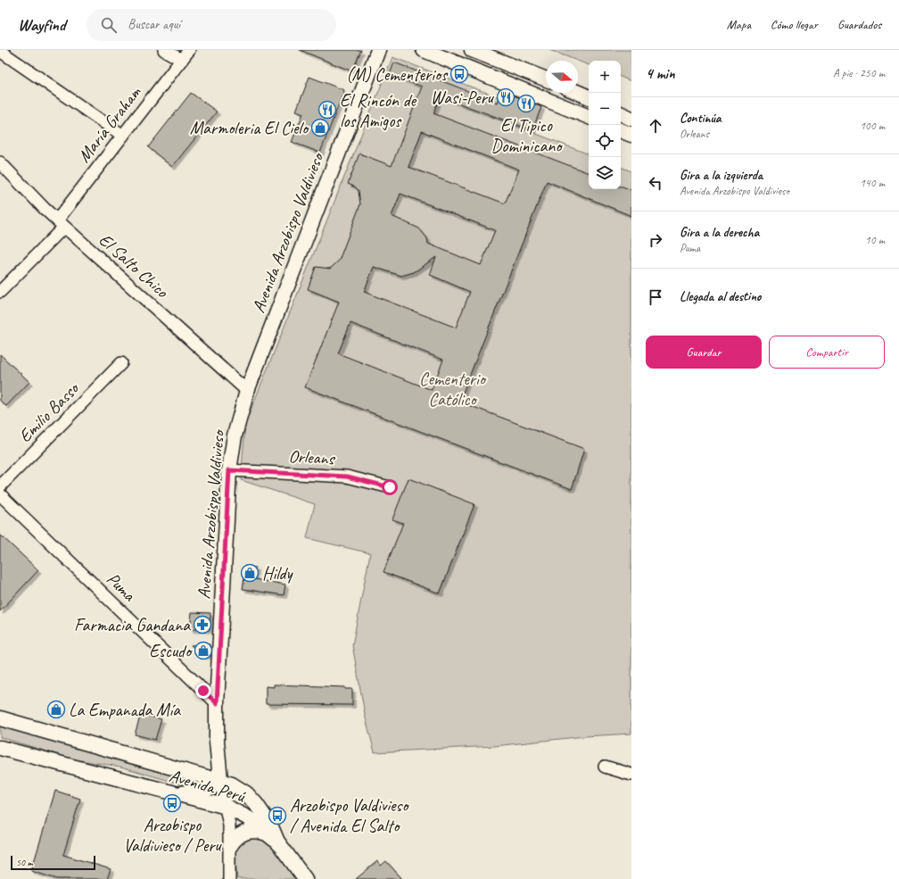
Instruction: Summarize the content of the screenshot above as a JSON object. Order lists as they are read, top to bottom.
{
  "streets": {
    "main road": ["Avenida Arzobispo Valdivieso", "Avenida Perú"],
    "street": [
      "María Graham",
      "El Salto Chico",
      "Emilio Basso",
      "Orleans",
      "Puma"
    ]
  },
  "crossings": [
    ["María Graham", "El Salto Chico"],
    ["Avenida Arzobispo Valdivieso", "El Salto Chico"],
    ["Avenida Arzobispo Valdivieso", "Orleans"],
    ["Avenida Arzobispo Valdivieso", "Puma"],
    ["Avenida Arzobispo Valdivieso", "Avenida Perú"]
  ],
  "parks": ["Cementerio Católico"],
  "places": {
    "bus stop": ["(M) Cementerios", "Arzobispo Valdivieso / Peru", "Arzobispo Valdivieso / Avenida El Salto"],
    "restaurant": ["Wasi-Peru", "El Tipico Dominicano", "El Rincón de los Amigos"],
    "shop": [
      "Marmoleria El Cielo",
      "Hildy",
      "Escudo",
      "La Empanada Mía"
    ],
    "pharmacy": ["Farmacia Gandana"]
  },
  "scale_bar": "50 m",
  "north": "right",
  "page": {
    "header": "Wayfind",
    "search": "Buscar aquí",
    "nav": ["Mapa", "Cómo llegar", "Guardados"],
    "heading": ["4 min", "A pie · 250 m"],
    "map_buttons": ["+", "−"],
    "list": [
      ["Continúa", "Orleans", "100 m"],
      ["Gira a la izquierda", "Avenida Arzobispo Valdivieso", "140 m"],
      ["Gira a la derecha", "Puma", "10 m"],
      "Llegada al destino"
    ],
    "buttons": ["Guardar", "Compartir"],
    "scale": "50 m"
  }
}
